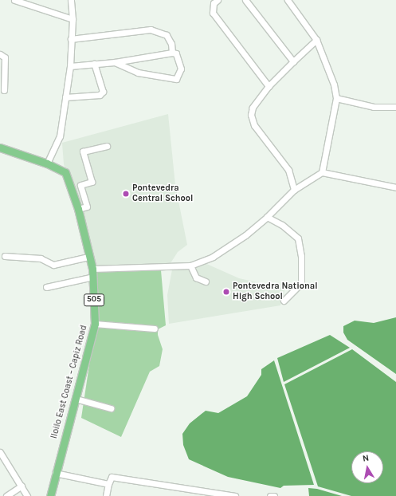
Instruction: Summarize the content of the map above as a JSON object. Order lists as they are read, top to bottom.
{
  "streets": {
    "main road": ["505", "Iloilo East Coast – Capiz Road"]
  },
  "places": ["Pontevedra Central School", "Pontevedra National High School"],
  "north": "top"
}
